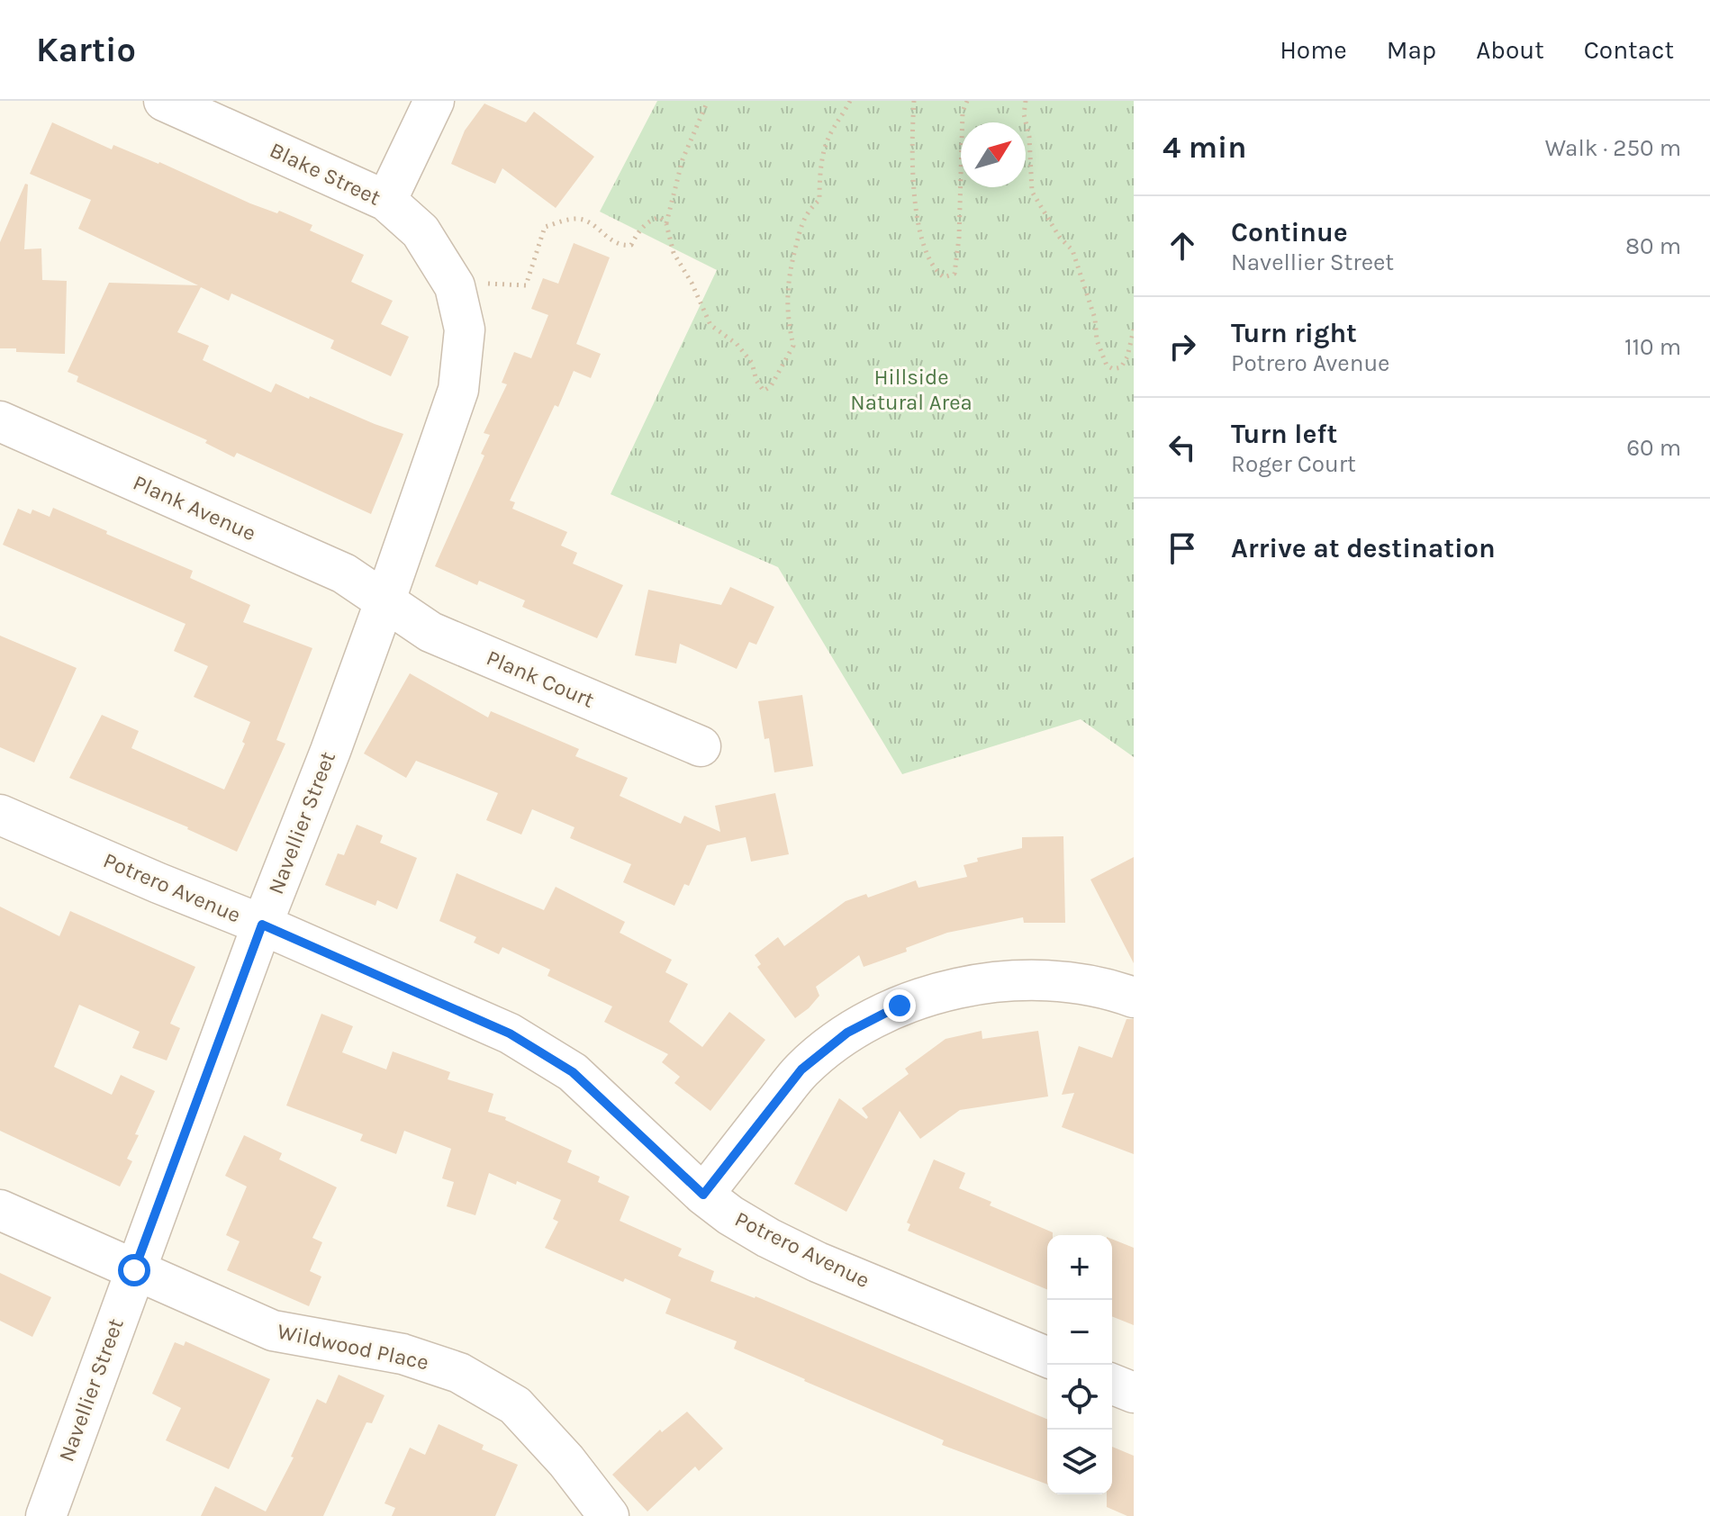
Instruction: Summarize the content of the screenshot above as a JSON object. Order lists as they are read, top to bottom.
{
  "streets": {
    "street": [
      "Blake Street",
      "Plank Avenue",
      "Plank Court",
      "Navellier Street",
      "Potrero Avenue",
      "Wildwood Place"
    ]
  },
  "crossings": [
    ["Blake Street", "Navellier Street"],
    ["Plank Avenue", "Plank Court"],
    ["Plank Avenue", "Navellier Street"],
    ["Plank Court", "Navellier Street"],
    ["Navellier Street", "Potrero Avenue"],
    ["Navellier Street", "Wildwood Place"]
  ],
  "parks": ["Hillside Natural Area"],
  "north": "top right",
  "page": {
    "header": "Kartio",
    "nav": [
      "Home",
      "Map",
      "About",
      "Contact"
    ],
    "heading": ["4 min", "Walk · 250 m"],
    "list": [
      ["Continue", "Navellier Street", "80 m"],
      ["Turn right", "Potrero Avenue", "110 m"],
      ["Turn left", "Roger Court", "60 m"],
      "Arrive at destination"
    ],
    "map_buttons": ["+", "−"]
  }
}
